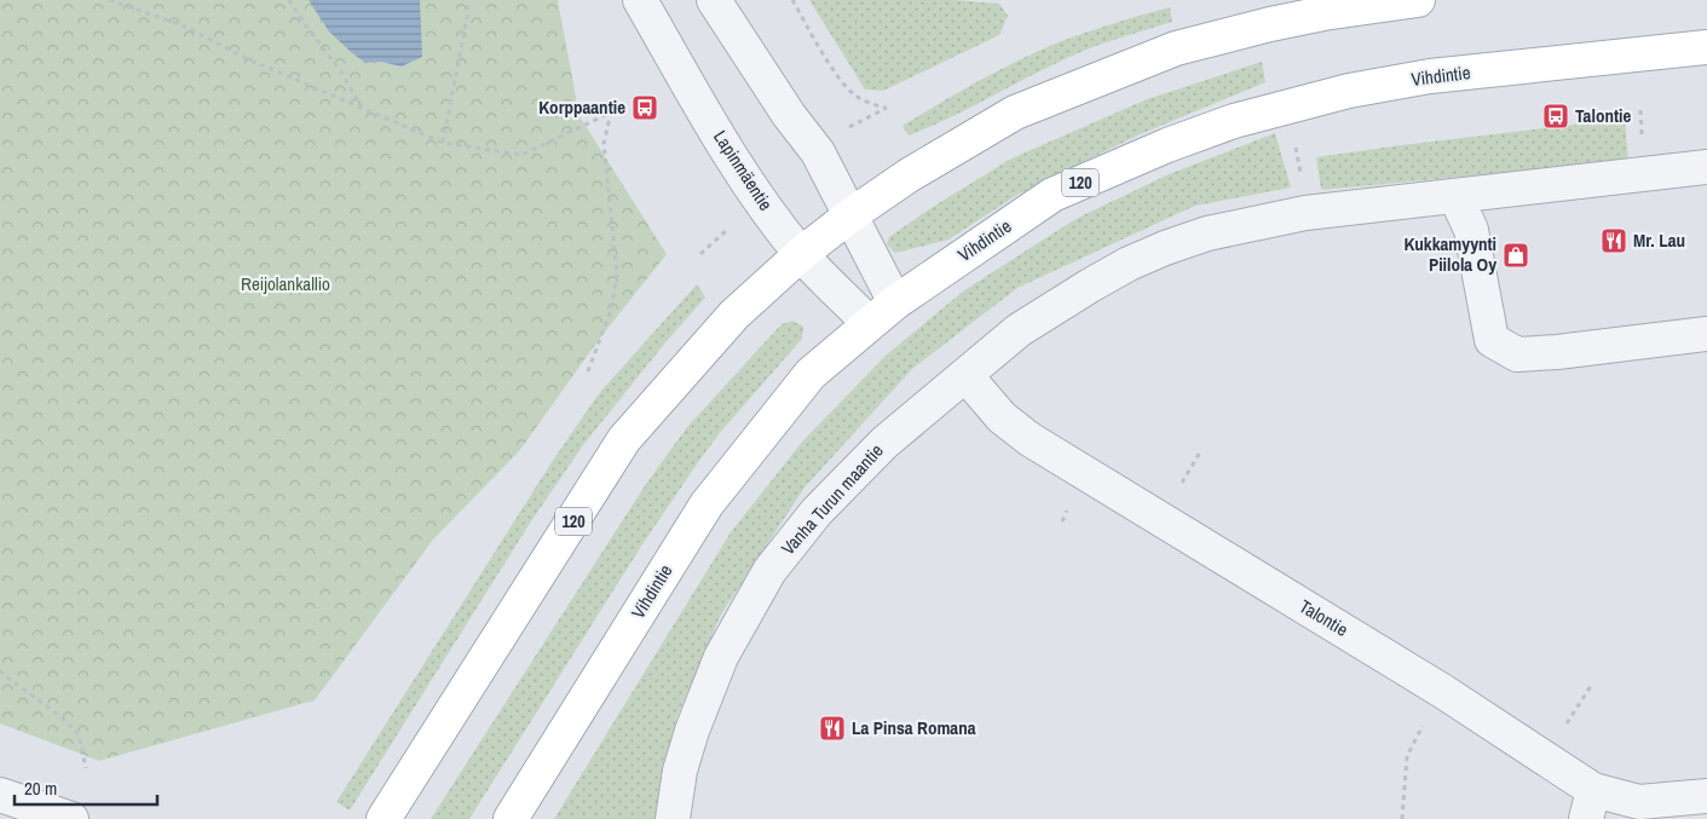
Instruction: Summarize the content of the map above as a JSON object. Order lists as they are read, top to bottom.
{
  "streets": {
    "main road": ["Vihdintie", "120"],
    "street": ["Lapinmäentie", "Vanha Turun maantie", "Talontie"]
  },
  "crossings": [
    ["Vihdintie", "Lapinmäentie"],
    ["Lapinmäentie", "120"],
    ["Vanha Turun maantie", "Talontie"]
  ],
  "parks": ["Reijolankallio"],
  "places": {
    "bus stop": ["Korppaantie", "Talontie"],
    "restaurant": ["Mr. Lau", "La Pinsa Romana"],
    "shop": ["Kukkamyynti Piilola Oy"]
  },
  "scale_bar": "20 m"
}
